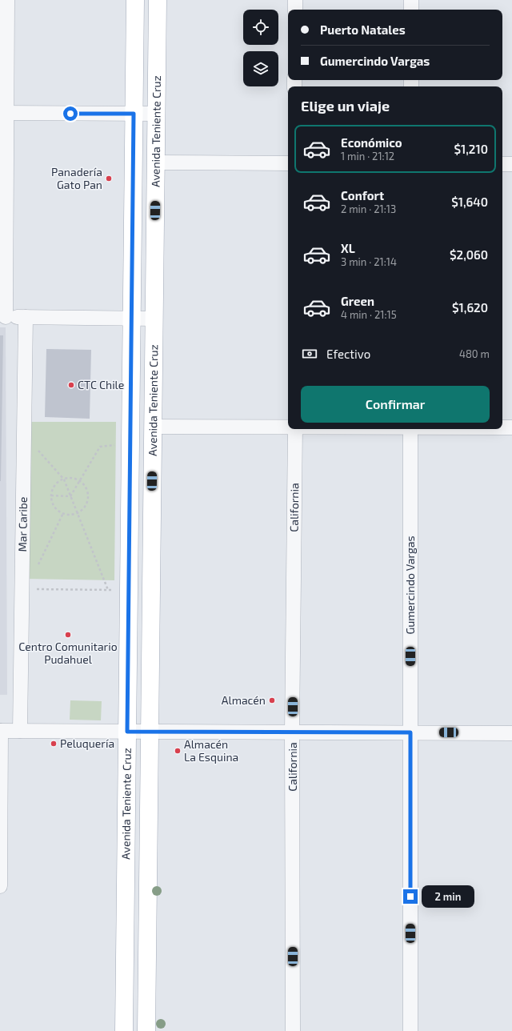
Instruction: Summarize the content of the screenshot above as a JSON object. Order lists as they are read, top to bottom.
{
  "streets": {
    "main road": ["Avenida Teniente Cruz"],
    "street": ["California", "Mar Caribe", "Gumercindo Vargas"]
  },
  "places": [
    "Panadería Gato Pan",
    "CTC Chile",
    "Centro Comunitario Pudahuel",
    "Almacén",
    "Peluquería",
    "Almacén La Esquina"
  ],
  "page": {
    "banner": ["Puerto Natales", "Gumercindo Vargas"],
    "heading": "Elige un viaje",
    "list": [
      {
        "name": "Económico",
        "note": "1 min · 21:12",
        "value": "$1,210"
      },
      {
        "name": "Confort",
        "note": "2 min · 21:13",
        "value": "$1,640"
      },
      {
        "name": "XL",
        "note": "3 min · 21:14",
        "value": "$2,060"
      },
      {
        "name": "Green",
        "note": "4 min · 21:15",
        "value": "$1,620"
      }
    ],
    "pay": ["Efectivo", "480 m"],
    "buttons": "Confirmar",
    "bubble": "2 min"
  }
}
